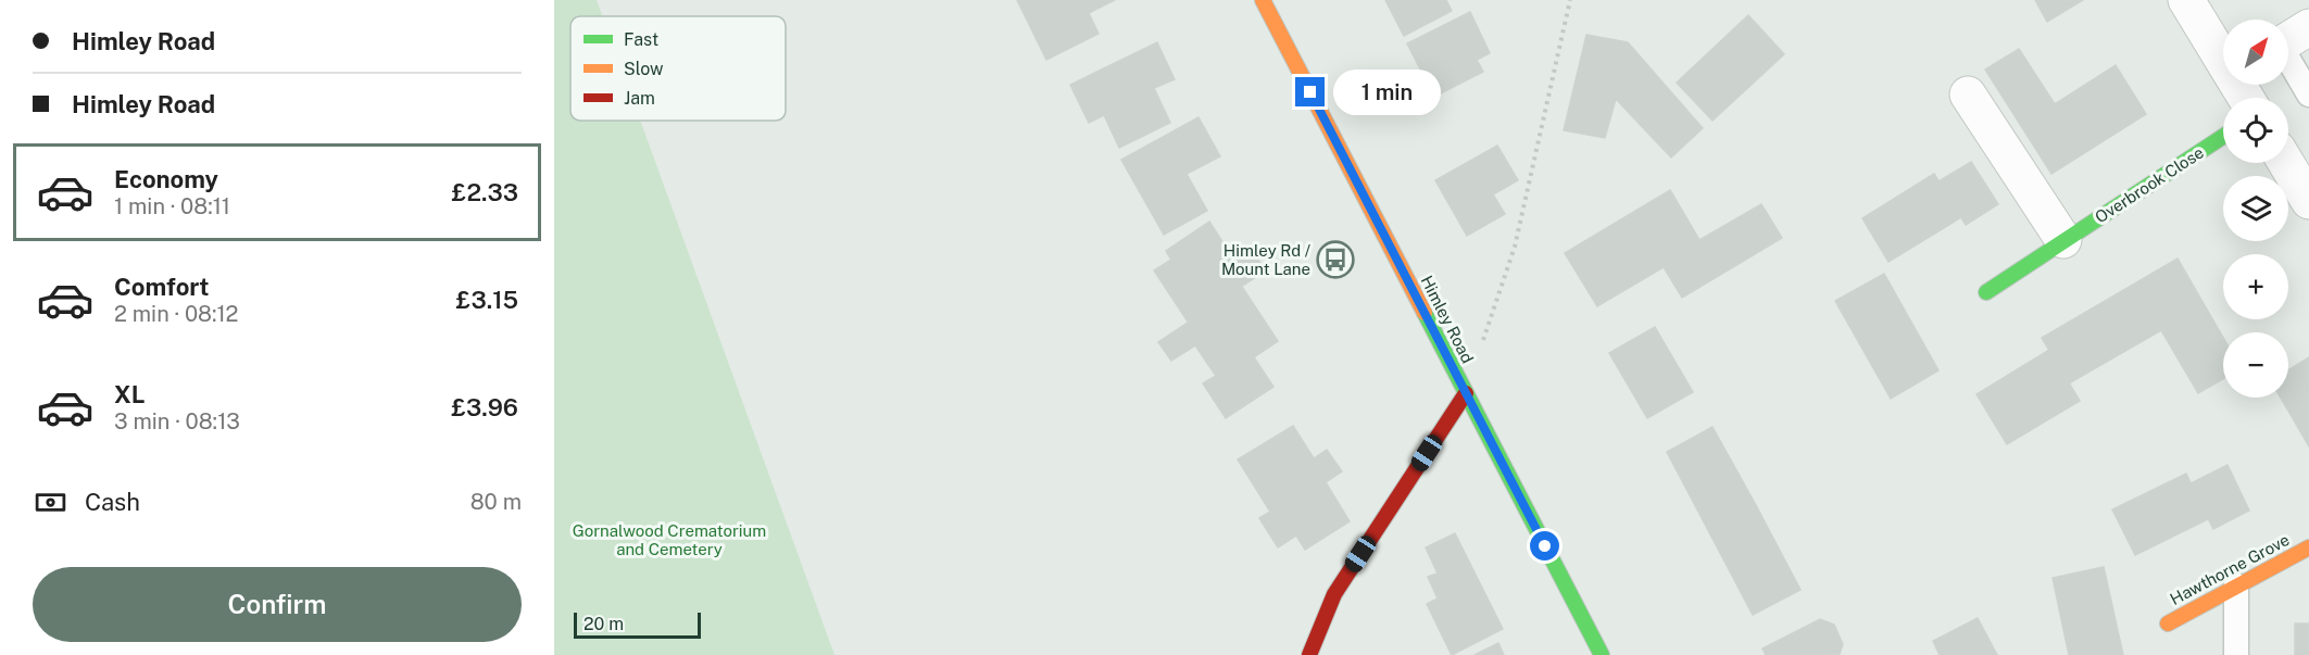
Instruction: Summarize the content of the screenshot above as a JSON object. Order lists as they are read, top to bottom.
{
  "streets": {
    "street": ["Overbrook Close", "Himley Road", "Hawthorne Grove"]
  },
  "parks": ["Gornalwood Crematorium and Cemetery"],
  "places": {
    "bus stop": ["Himley Rd / Mount Lane"]
  },
  "legend": ["Fast", "Slow", "Jam"],
  "scale_bar": "20 m",
  "north": "top right",
  "page": {
    "banner": ["Himley Road", "Himley Road"],
    "map_buttons": ["+", "−"],
    "bubble": "1 min",
    "list": [
      {
        "name": "Economy",
        "note": "1 min · 08:11",
        "value": "£2.33"
      },
      {
        "name": "Comfort",
        "note": "2 min · 08:12",
        "value": "£3.15"
      },
      {
        "name": "XL",
        "note": "3 min · 08:13",
        "value": "£3.96"
      }
    ],
    "pay": ["Cash", "80 m"],
    "buttons": "Confirm",
    "scale": "20 m"
  }
}
